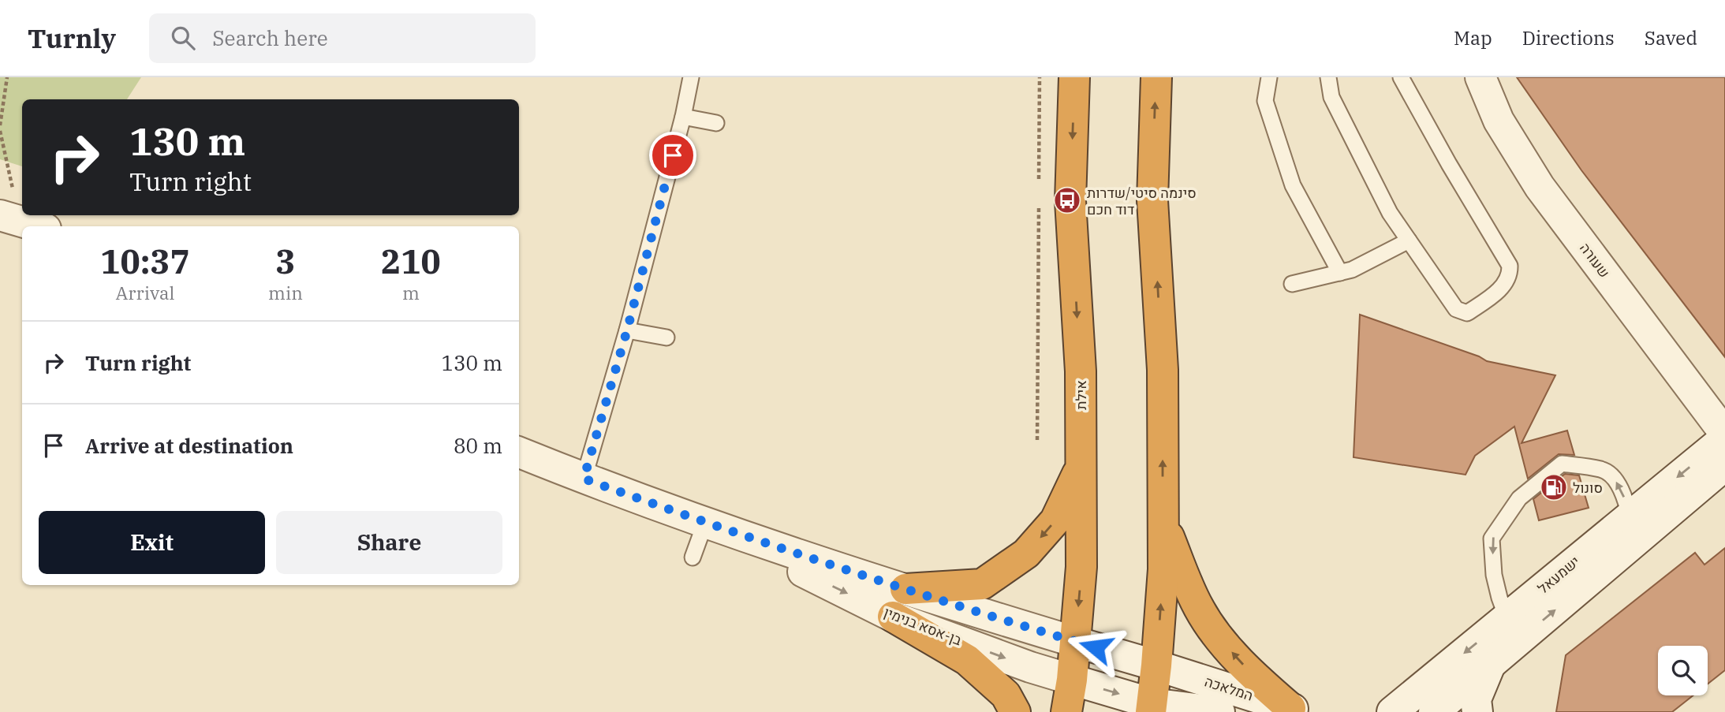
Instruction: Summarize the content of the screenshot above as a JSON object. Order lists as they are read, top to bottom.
{
  "streets": {
    "highway": ["אילת"],
    "street": [
      "שעורה",
      "ישמעאל",
      "בן-אסא בנימין",
      "המלאכה"
    ]
  },
  "crossings": [
    ["אילת", "בן-אסא בנימין"],
    ["בן-אסא בנימין", "המלאכה"]
  ],
  "places": {
    "bus stop": ["סינמה סיטי/שדרות דוד חכם"],
    "fuel station": ["סונול"]
  },
  "page": {
    "header": "Turnly",
    "search": "Search here",
    "nav": ["Map", "Directions", "Saved"],
    "turn": ["130 m", "Turn right"],
    "eta": [
      "10:37",
      "Arrival",
      "3",
      "min",
      "210",
      "m"
    ],
    "list": [
      {
        "name": "Turn right",
        "value": "130 m"
      },
      {
        "name": "Arrive at destination",
        "value": "80 m"
      }
    ],
    "buttons": ["Exit", "Share"]
  }
}
